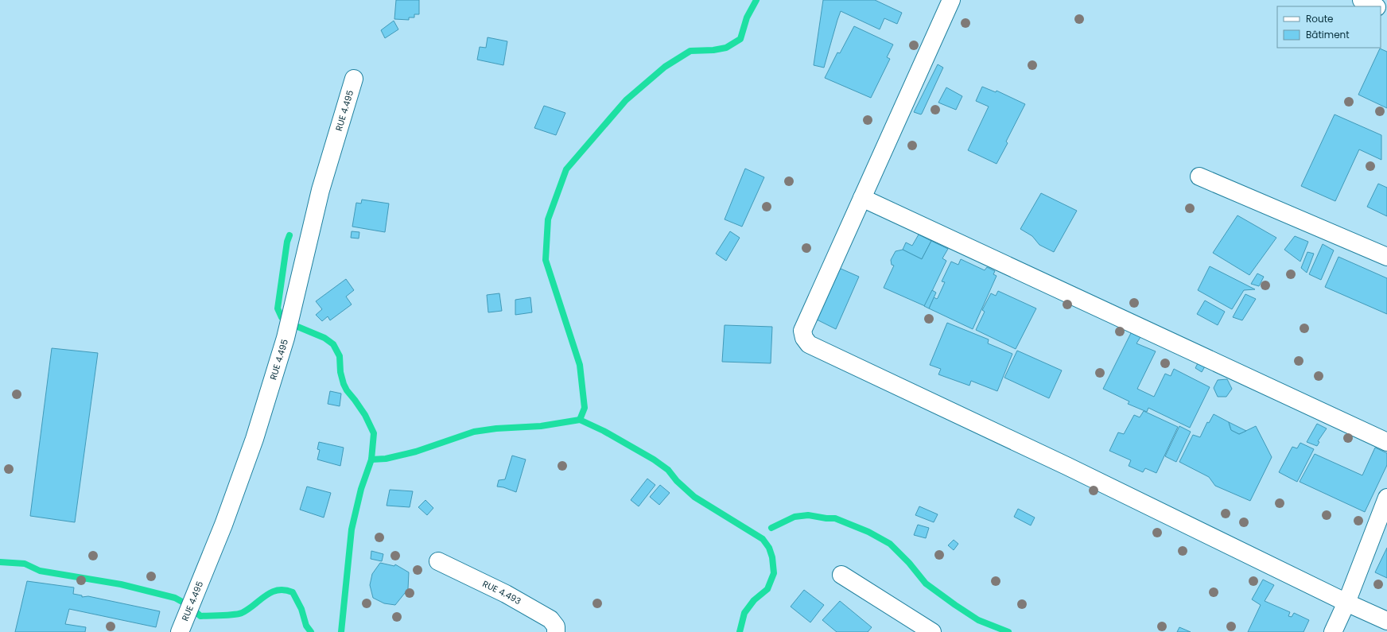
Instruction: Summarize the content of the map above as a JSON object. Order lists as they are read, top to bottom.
{
  "streets": {
    "street": ["RUE 4.495", "RUE 4.493"]
  },
  "legend": ["Route", "Bâtiment"]
}
